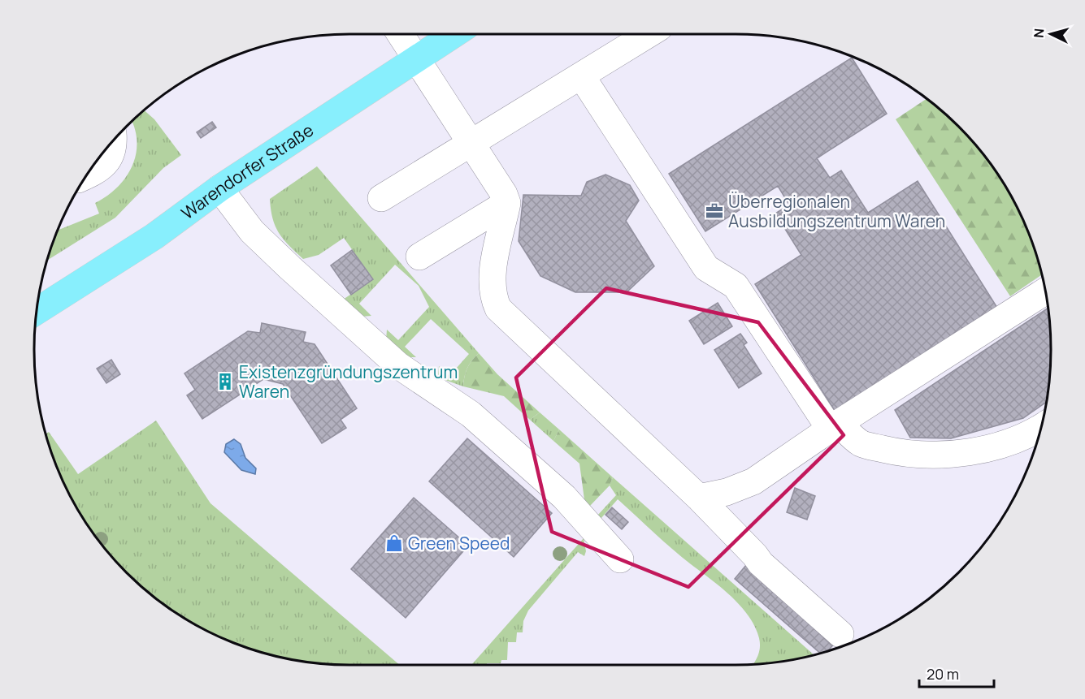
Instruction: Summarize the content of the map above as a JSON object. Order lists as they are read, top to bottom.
{
  "streets": {
    "main road": ["Warendorfer Straße"]
  },
  "places": {
    "office": ["Überregionalen Ausbildungszentrum Waren"],
    "building": ["Existenzgründungszentrum Waren"],
    "shop": ["Green Speed"]
  },
  "scale_bar": "20 m",
  "north": "left"
}
